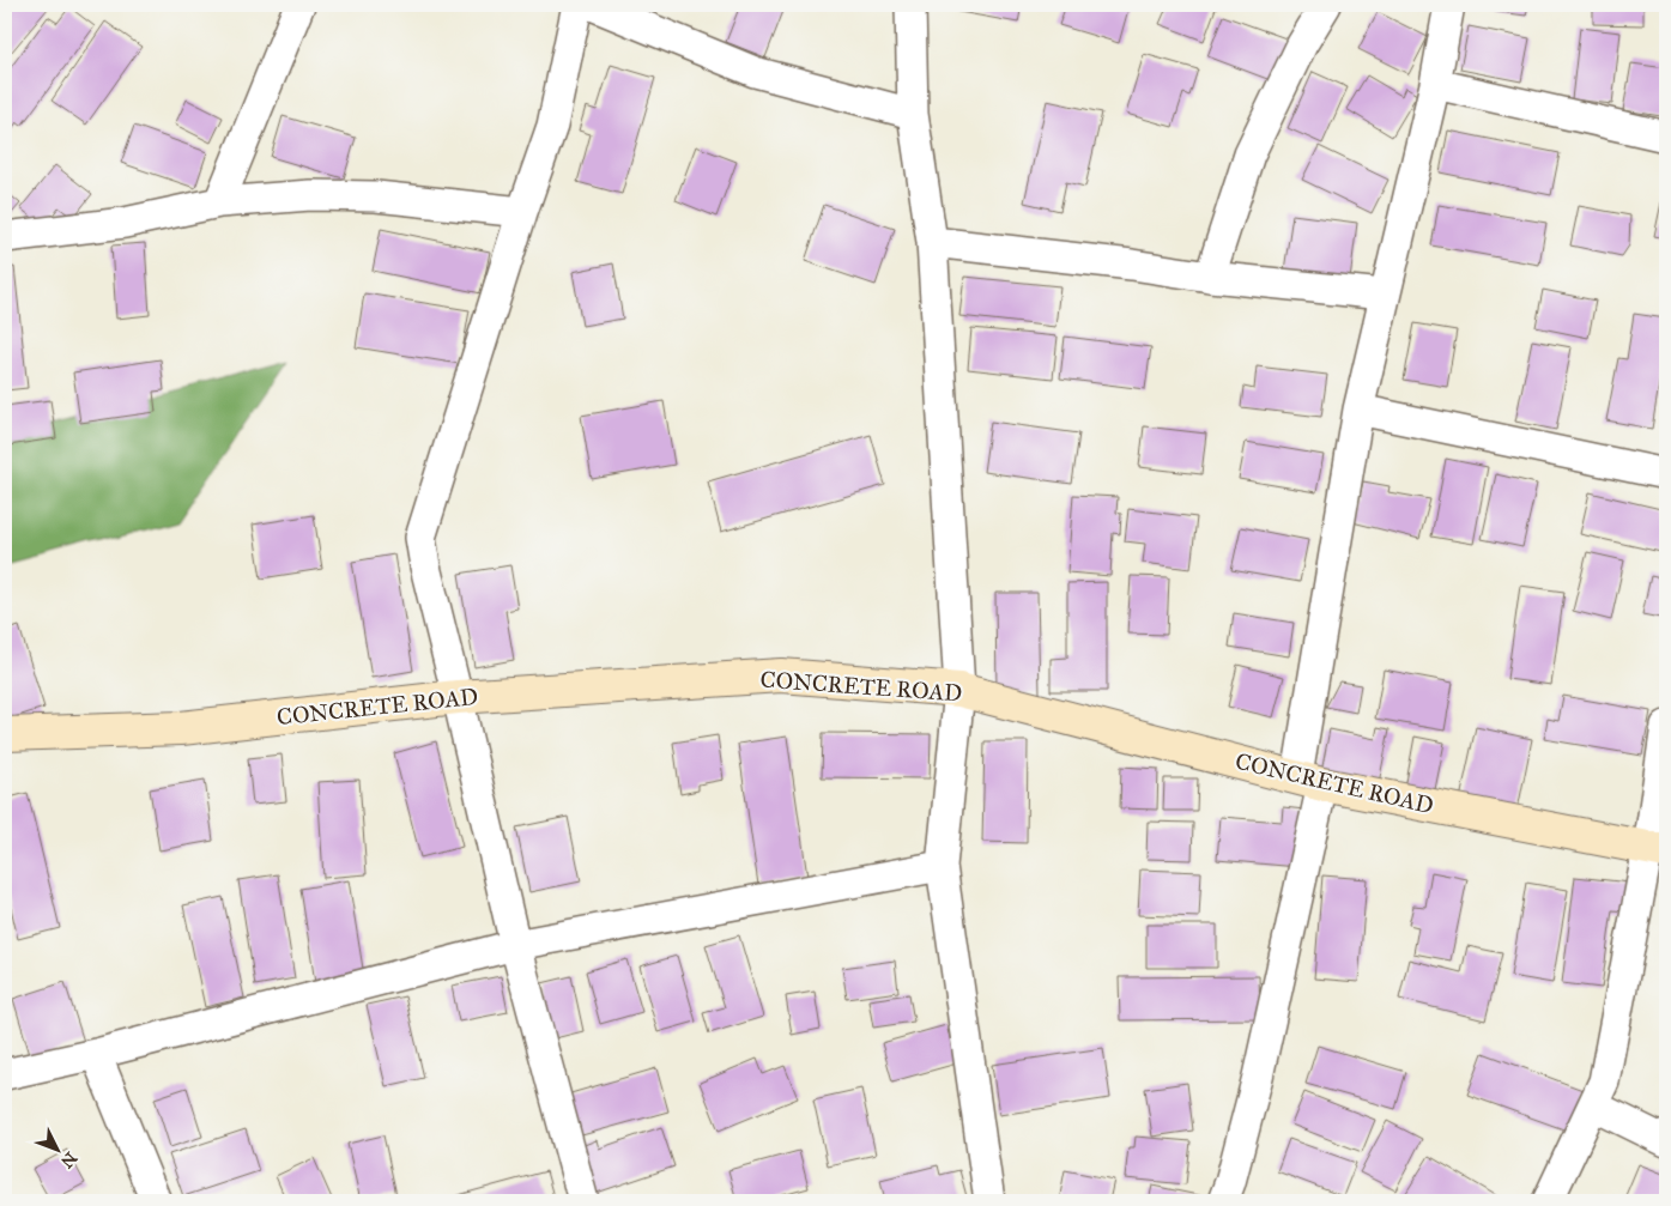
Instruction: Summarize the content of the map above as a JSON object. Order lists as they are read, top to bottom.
{
  "streets": {
    "street": ["CONCRETE ROAD"]
  },
  "north": "bottom right"
}
